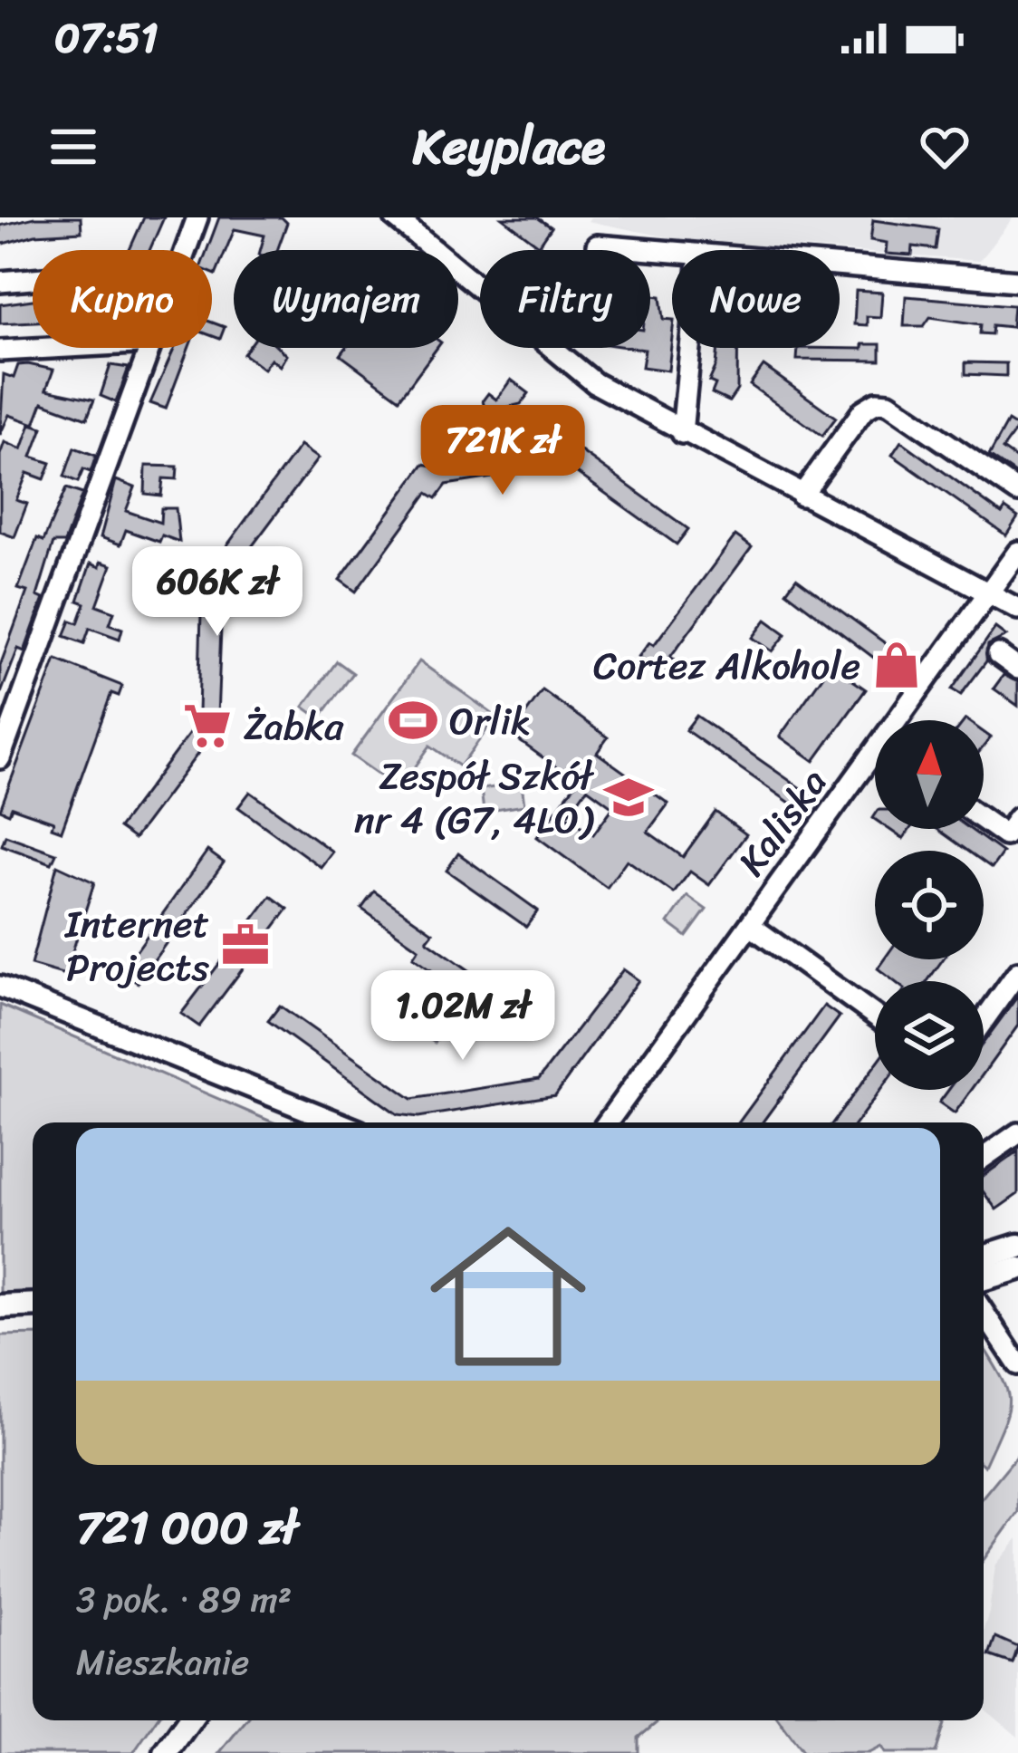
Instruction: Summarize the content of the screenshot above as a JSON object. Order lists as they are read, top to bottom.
{
  "streets": {
    "street": ["Kaliska"]
  },
  "places": {
    "shop": ["Cortez Alkohole"],
    "sports": ["Orlik"],
    "supermarket": ["Żabka"],
    "school or university": ["Zespół Szkół nr 4 (G7, 4LO)"],
    "office": ["Internet Projects"]
  },
  "north": "top",
  "page": {
    "status": "07:51",
    "header": "Keyplace",
    "chip": [
      "Kupno",
      "Wynajem",
      "Filtry",
      "Nowe"
    ],
    "price": ["721K zł", "606K zł", "1.02M zł"],
    "list": [
      {
        "name": "721 000 zł",
        "note": "3 pok. · 89 m² · Mieszkanie"
      }
    ]
  }
}
